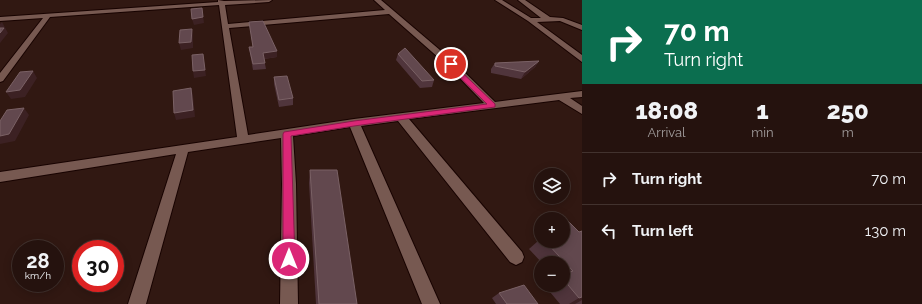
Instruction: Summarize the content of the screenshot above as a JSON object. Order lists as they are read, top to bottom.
{
  "page": {
    "turn": ["70 m", "Turn right"],
    "eta": [
      "18:08",
      "Arrival",
      "1",
      "min",
      "250",
      "m"
    ],
    "list": [
      {
        "name": "Turn right",
        "value": "70 m"
      },
      {
        "name": "Turn left",
        "value": "130 m"
      }
    ],
    "map_buttons": ["+", "−"],
    "speed": "28 km/h",
    "limit": "30"
  }
}
